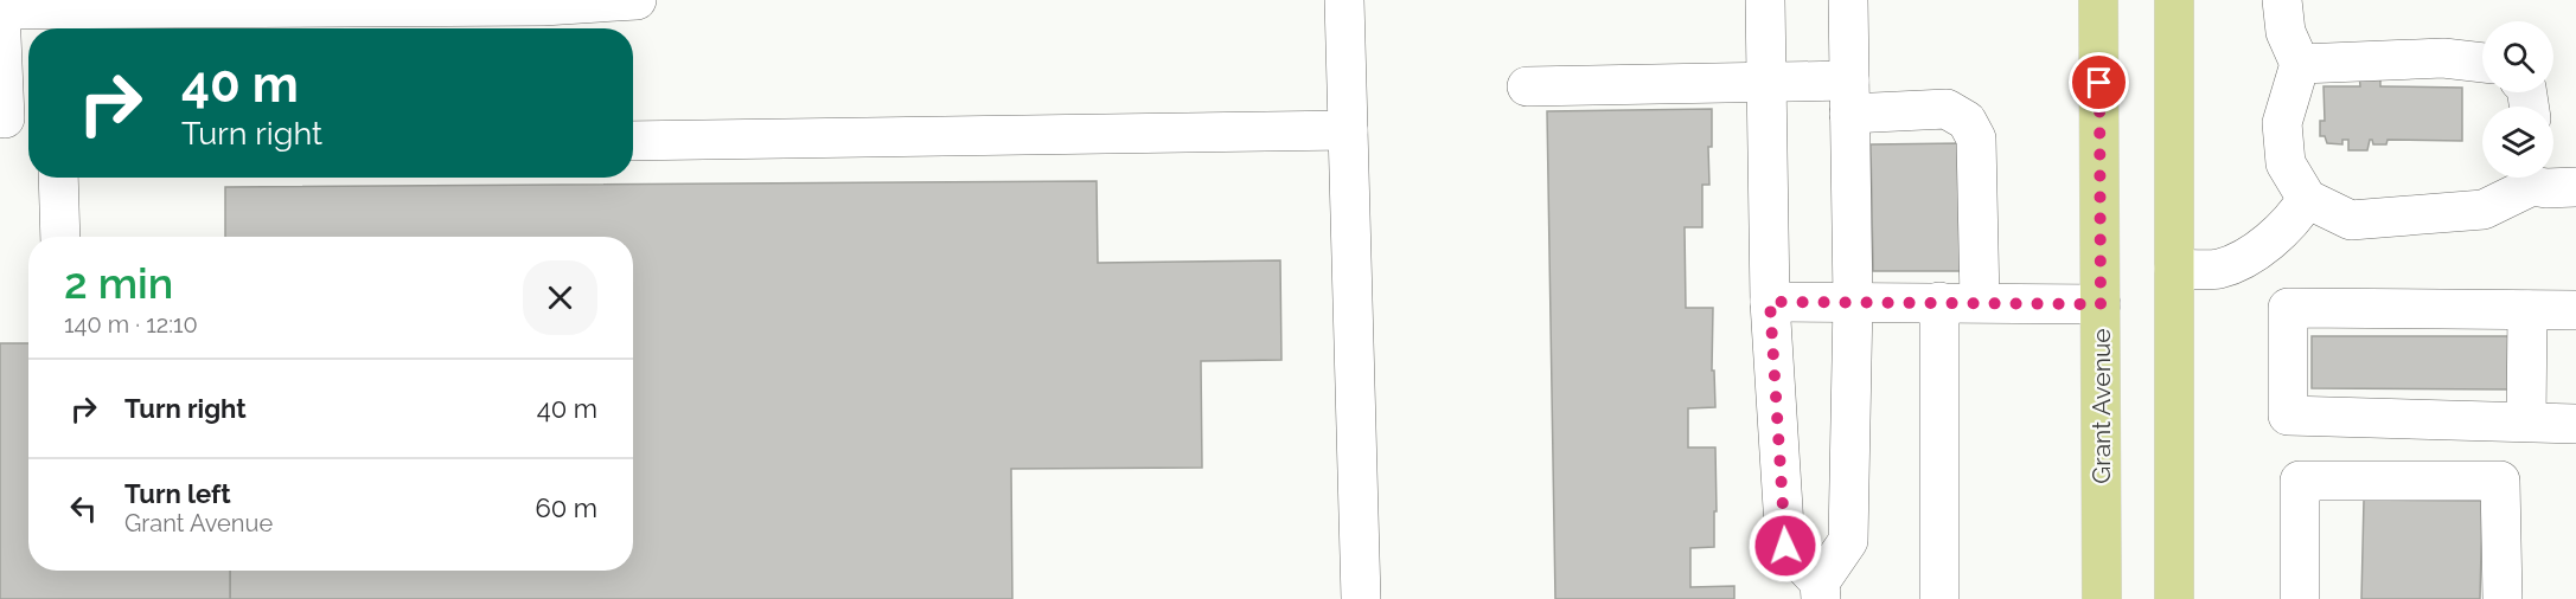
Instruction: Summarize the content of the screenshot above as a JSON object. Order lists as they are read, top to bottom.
{
  "streets": {
    "main road": ["Grant Avenue"]
  },
  "page": {
    "turn": ["40 m", "Turn right"],
    "heading": ["2 min", "140 m · 12:10"],
    "list": [
      {
        "name": "Turn right",
        "value": "40 m"
      },
      {
        "name": "Turn left",
        "note": "Grant Avenue",
        "value": "60 m"
      }
    ]
  }
}
